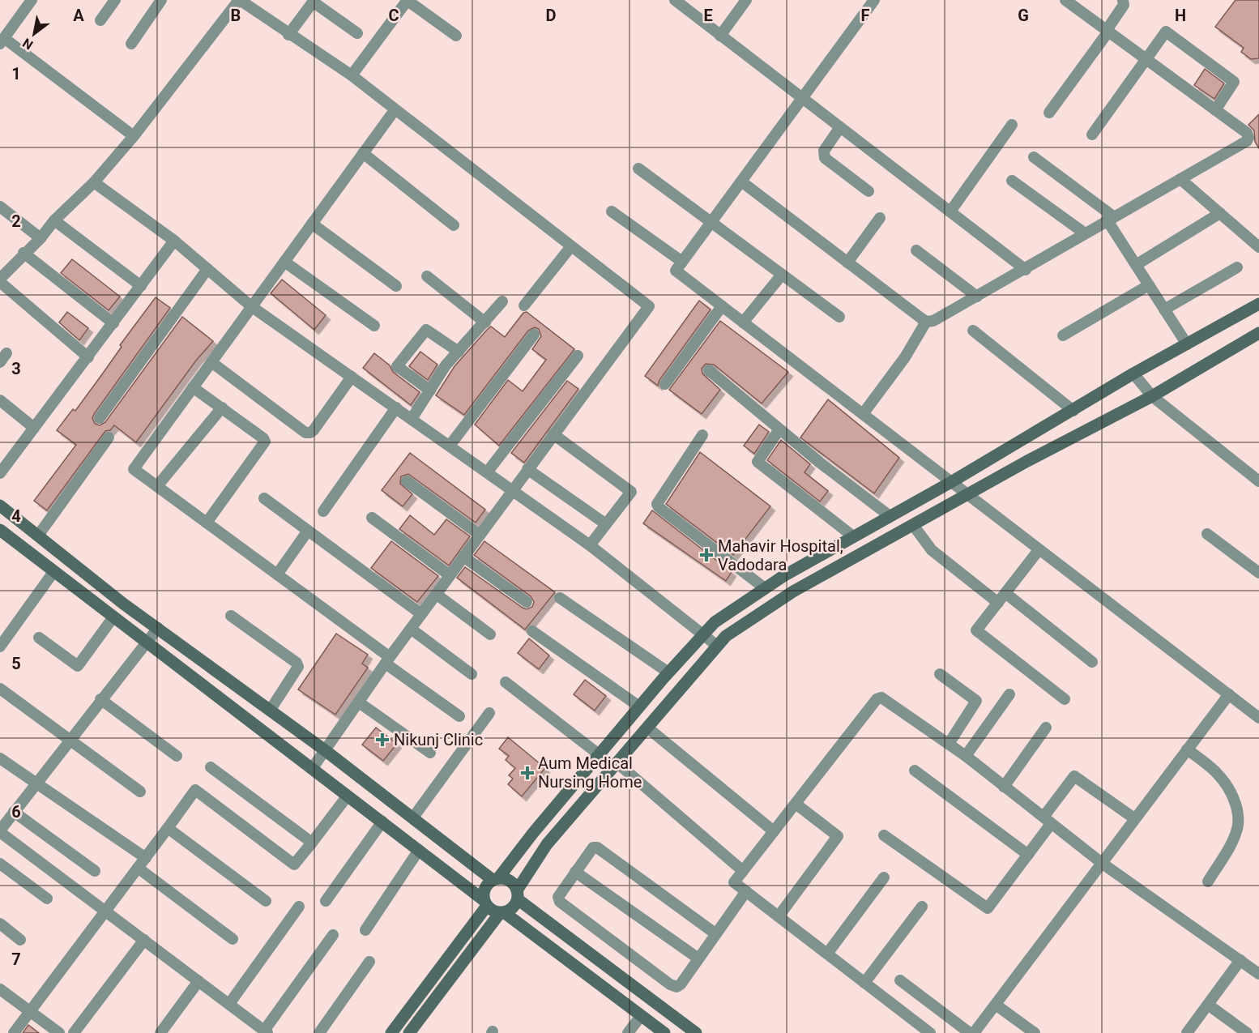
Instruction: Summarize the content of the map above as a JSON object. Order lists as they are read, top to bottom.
{
  "places": {
    "health": ["Mahavir Hospital, Vadodara", "Nikunj Clinic", "Aum Medical Nursing Home"]
  },
  "north": "bottom left",
  "grid": {
    "columns": [
      "A",
      "B",
      "C",
      "D",
      "E",
      "F",
      "G",
      "H"
    ],
    "rows": [
      "1",
      "2",
      "3",
      "4",
      "5",
      "6",
      "7"
    ]
  }
}
